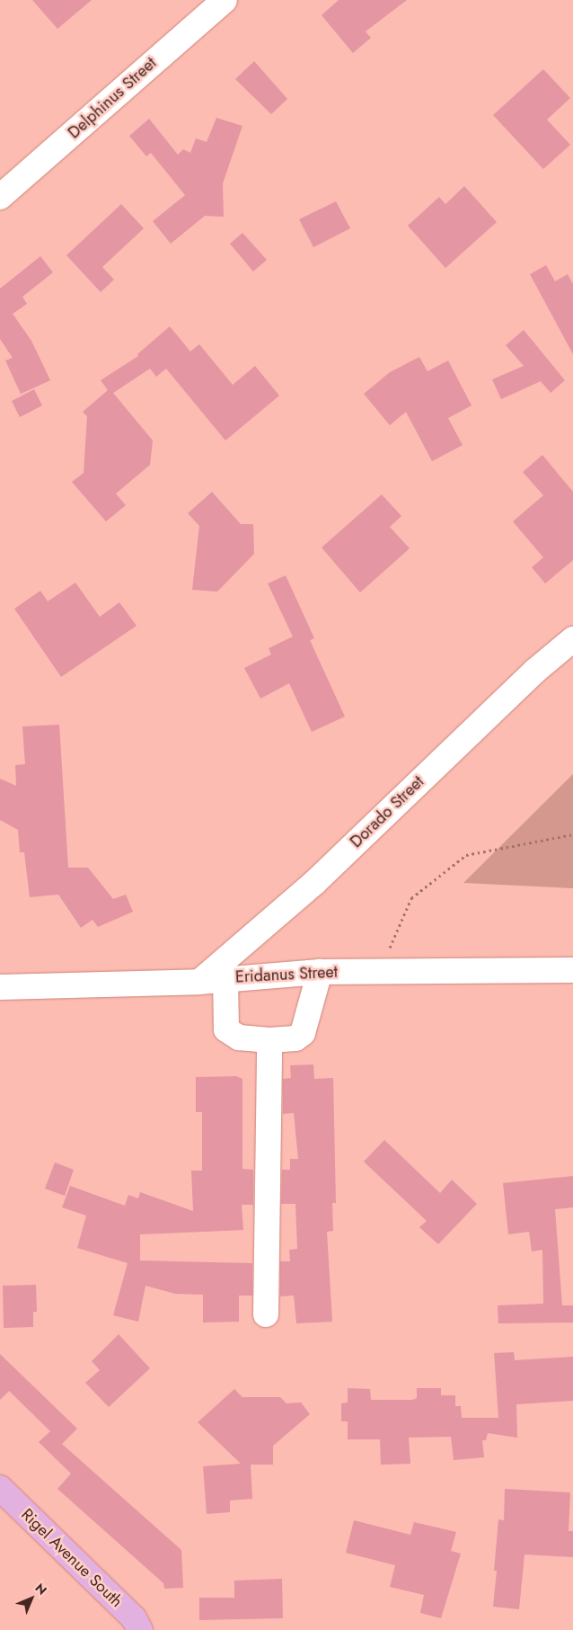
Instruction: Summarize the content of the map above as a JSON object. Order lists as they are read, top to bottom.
{
  "streets": {
    "main road": ["Rigel Avenue South"],
    "street": ["Delphinus Street", "Dorado Street", "Eridanus Street"]
  },
  "crossings": [
    ["Dorado Street", "Eridanus Street"]
  ],
  "north": "top right"
}
